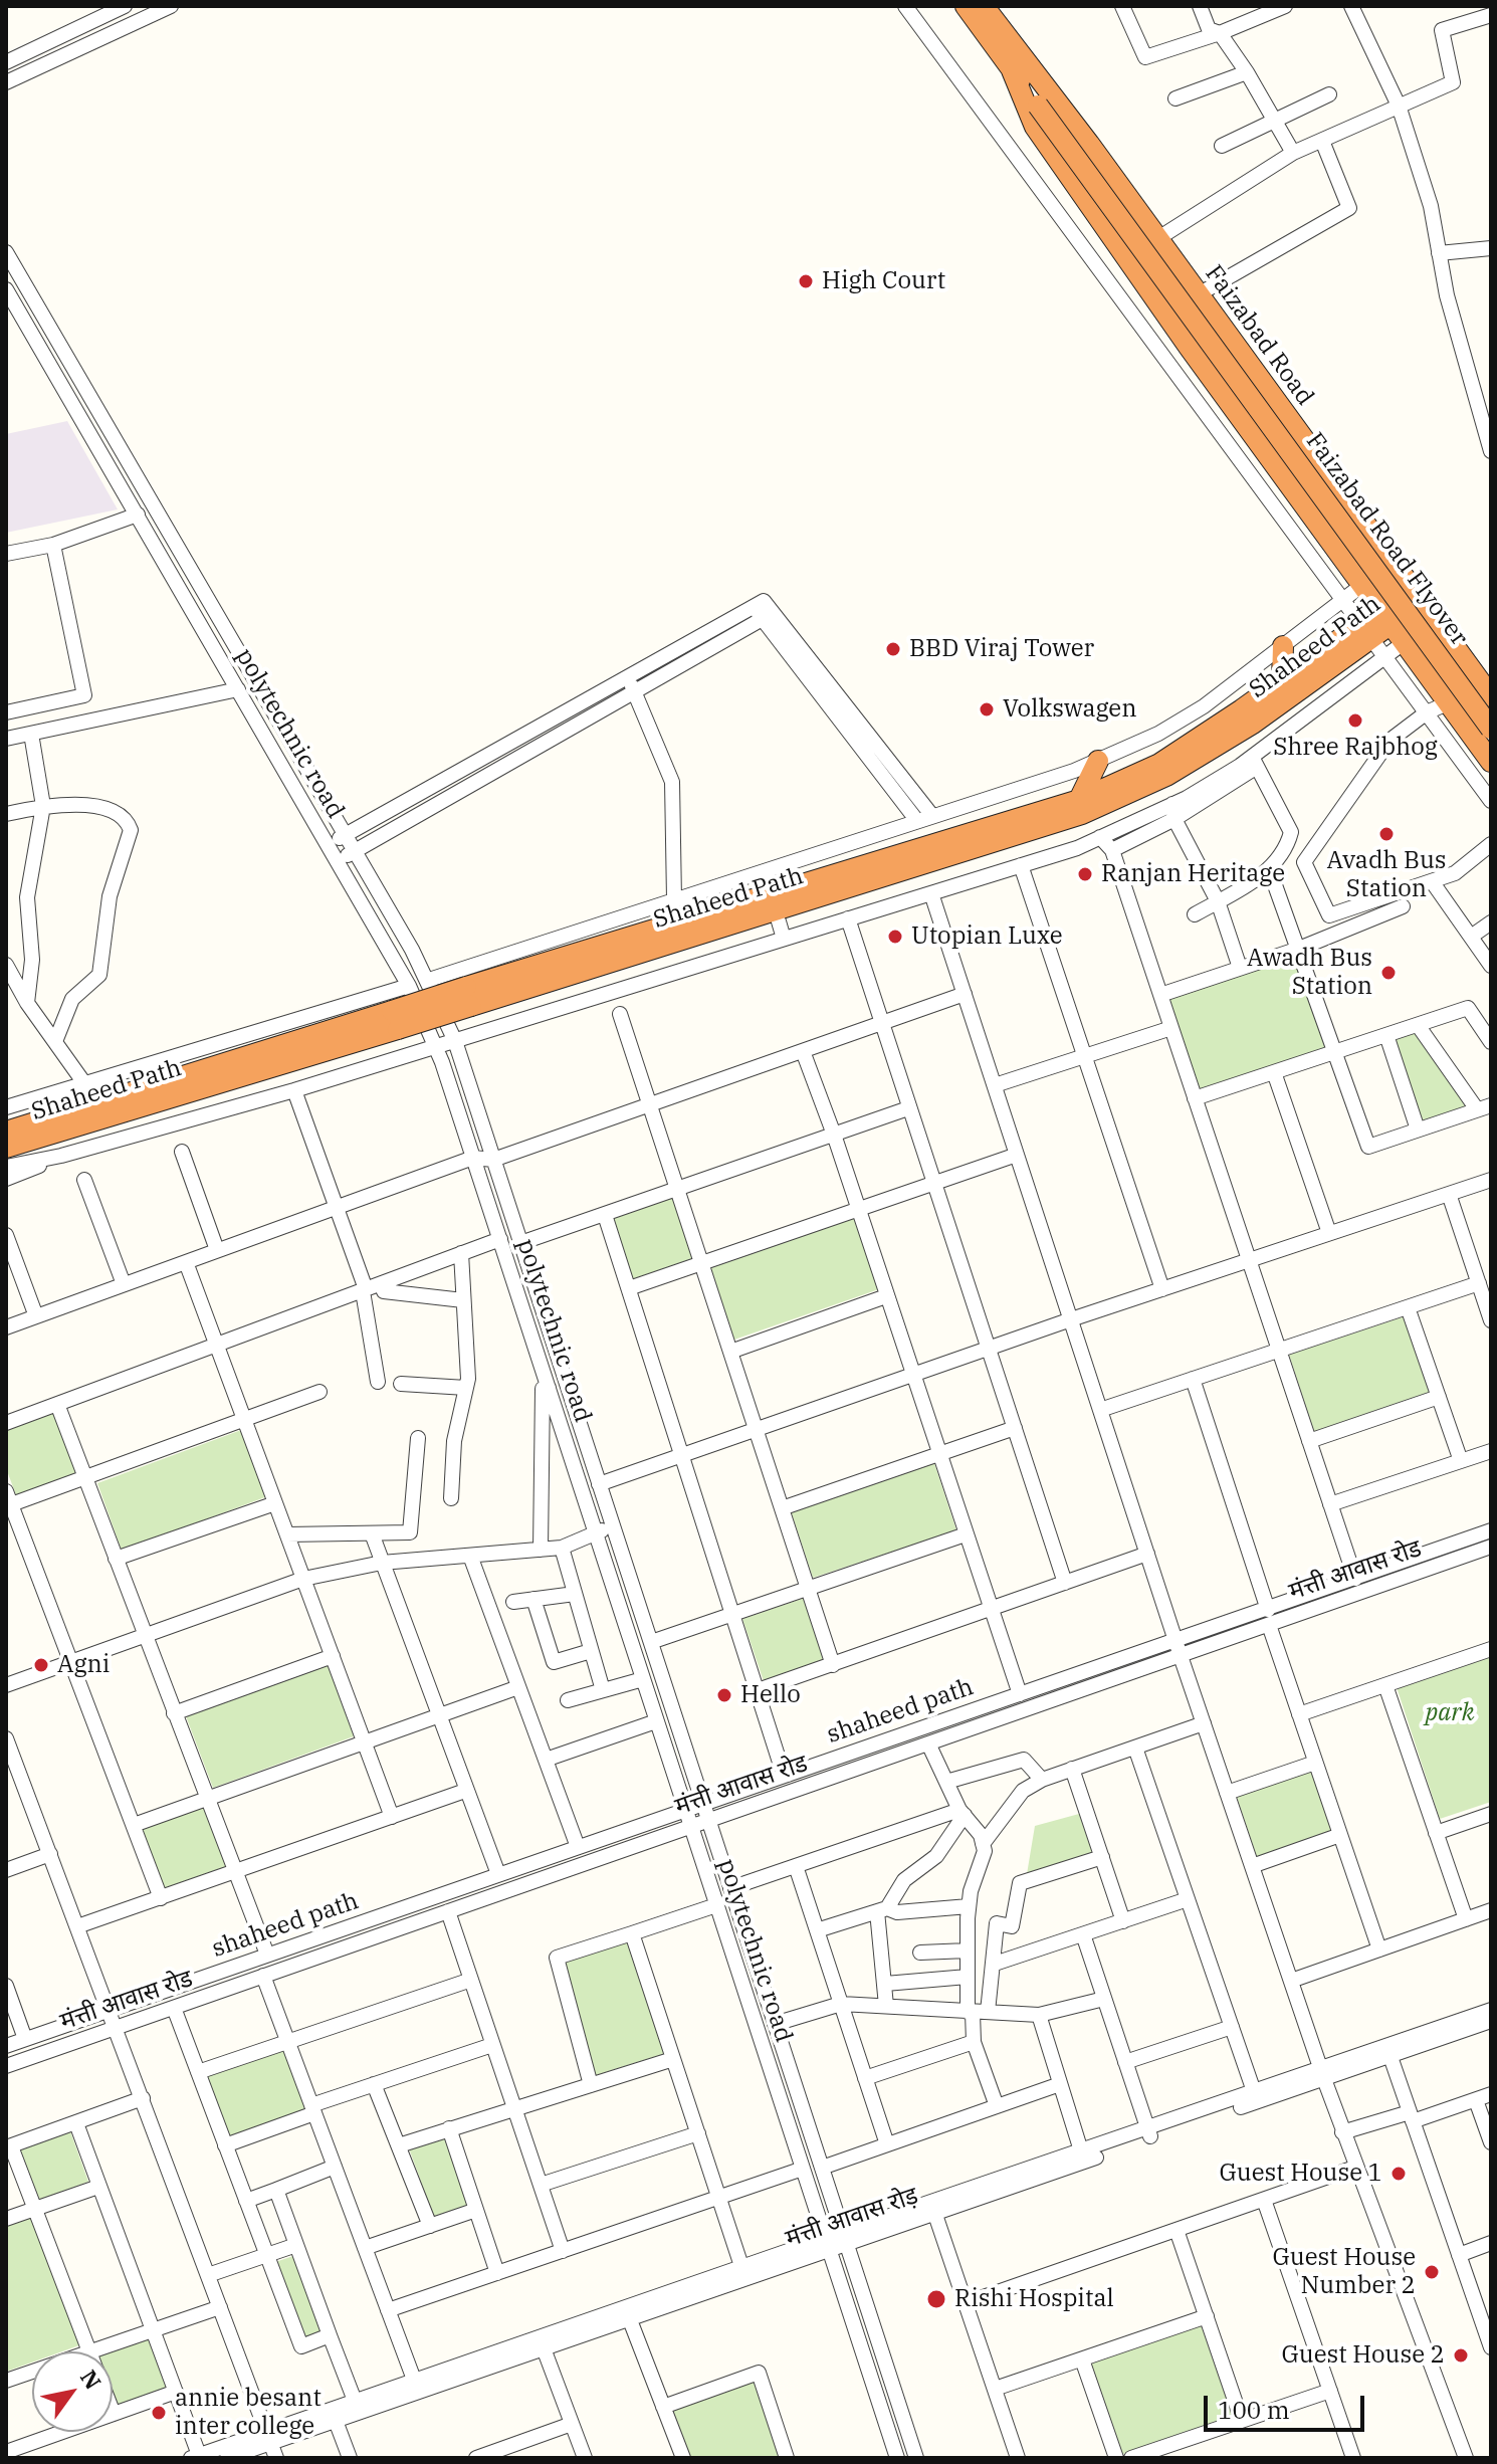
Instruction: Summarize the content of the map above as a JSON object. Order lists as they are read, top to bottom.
{
  "streets": {
    "highway": ["Faizabad Road", "Faizabad Road Flyover", "Shaheed Path"],
    "street": [
      "polytechnic road",
      "मंत्ती आवास रोड",
      "shaheed path",
      "मंत्ती आवास रोड़"
    ]
  },
  "crossings": [
    ["Faizabad Road", "Shaheed Path"],
    ["polytechnic road", "मंत्ती आवास रोड"],
    ["polytechnic road", "shaheed path"],
    ["polytechnic road", "मंत्ती आवास रोड़"],
    ["मंत्ती आवास रोड", "shaheed path"]
  ],
  "parks": ["park"],
  "places": [
    "High Court",
    "BBD Viraj Tower",
    "Volkswagen",
    "Shree Rajbhog",
    "Avadh Bus Station",
    "Ranjan Heritage",
    "Utopian Luxe",
    "Awadh Bus Station",
    "Agni",
    "Hello",
    "Guest House 1",
    "Guest House Number 2",
    "Rishi Hospital",
    "Guest House 2",
    "annie besant inter college"
  ],
  "scale_bar": "100 m",
  "north": "top right"
}
